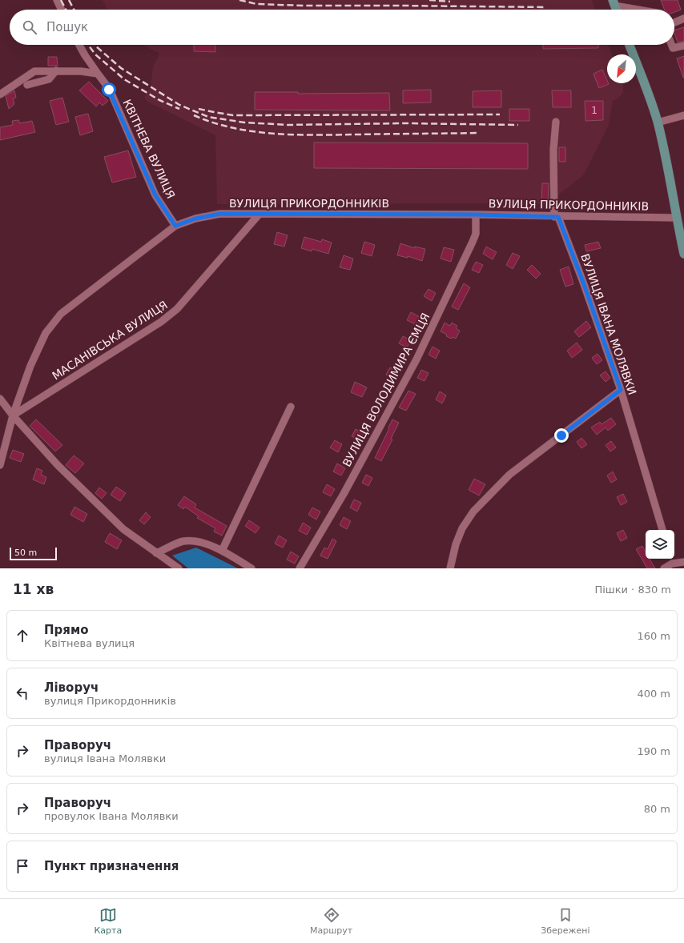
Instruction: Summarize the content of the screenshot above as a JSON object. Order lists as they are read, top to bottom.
{
  "streets": {
    "street": [
      "КВІТНЕВА ВУЛИЦЯ",
      "ВУЛИЦЯ ПРИКОРДОННИКІВ",
      "ВУЛИЦЯ ІВАНА МОЛЯВКИ",
      "МАСАНІВСЬКА ВУЛИЦЯ",
      "ВУЛИЦЯ ВОЛОДИМИРА ЄМЦЯ"
    ]
  },
  "crossings": [
    ["КВІТНЕВА ВУЛИЦЯ", "ВУЛИЦЯ ПРИКОРДОННИКІВ"],
    ["ВУЛИЦЯ ПРИКОРДОННИКІВ", "ВУЛИЦЯ ІВАНА МОЛЯВКИ"],
    ["ВУЛИЦЯ ПРИКОРДОННИКІВ", "МАСАНІВСЬКА ВУЛИЦЯ"],
    ["ВУЛИЦЯ ПРИКОРДОННИКІВ", "ВУЛИЦЯ ВОЛОДИМИРА ЄМЦЯ"]
  ],
  "house_numbers": ["1"],
  "scale_bar": "50 m",
  "north": "bottom left",
  "page": {
    "search": "Пошук",
    "scale": "50 m",
    "heading": ["11 хв", "Пішки · 830 m"],
    "list": [
      ["Прямо", "Квітнева вулиця", "160 m"],
      ["Ліворуч", "вулиця Прикордонників", "400 m"],
      ["Праворуч", "вулиця Івана Молявки", "190 m"],
      ["Праворуч", "провулок Івана Молявки", "80 m"],
      "Пункт призначення"
    ],
    "nav": ["Карта", "Маршрут", "Збережені"]
  }
}
